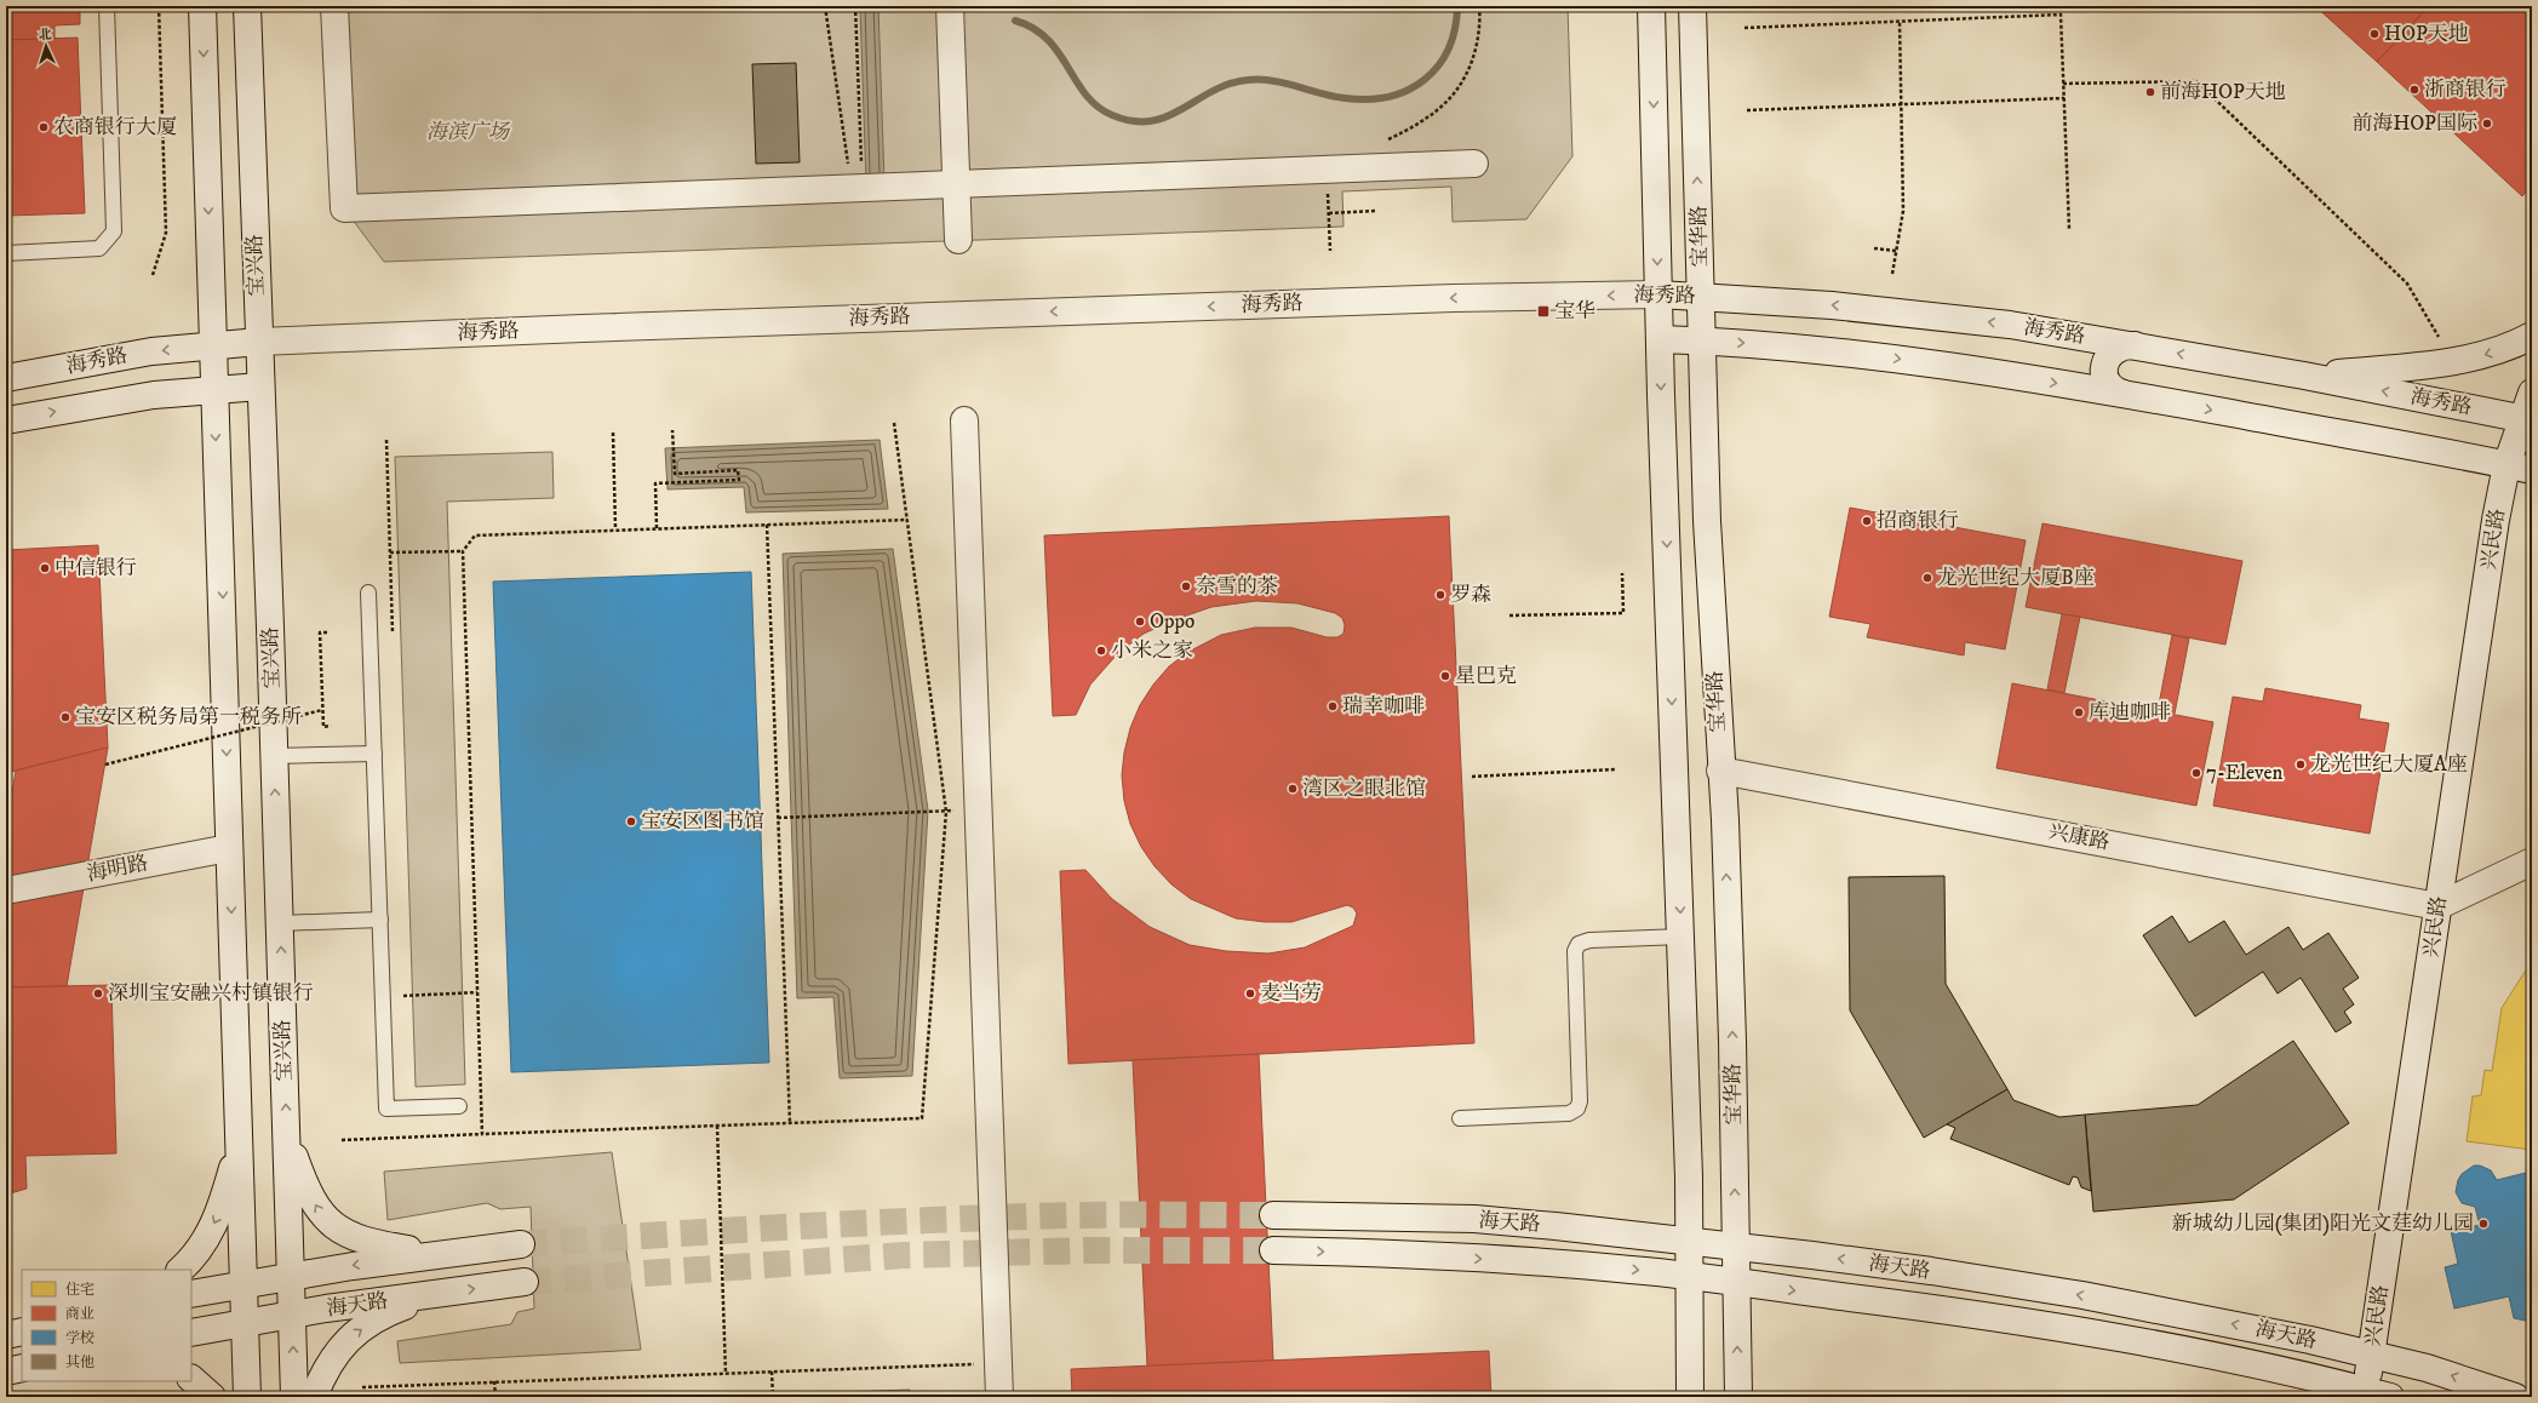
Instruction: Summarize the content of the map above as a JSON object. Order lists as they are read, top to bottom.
{
  "streets": {
    "main road": [
      "宝华路",
      "宝兴路",
      "海秀路",
      "兴民路",
      "兴康路",
      "海明路",
      "海天路"
    ]
  },
  "crossings": [
    ["宝华路", "海秀路"],
    ["宝华路", "兴康路"],
    ["宝华路", "海天路"],
    ["宝兴路", "海秀路"],
    ["宝兴路", "海天路"],
    ["海秀路", "兴民路"],
    ["兴民路", "兴康路"],
    ["兴民路", "海天路"]
  ],
  "parks": ["海滨广场"],
  "places": {
    "other": [
      "HOP天地",
      "浙商银行",
      "前海HOP天地",
      "前海HOP国际",
      "农商银行大厦",
      "招商银行",
      "中信银行",
      "龙光世纪大厦B座",
      "奈雪的茶",
      "罗森",
      "Oppo",
      "小米之家",
      "星巴克",
      "瑞幸咖啡",
      "库迪咖啡",
      "宝安区税务局第一税务所",
      "龙光世纪大厦A座",
      "7-Eleven",
      "湾区之眼北馆",
      "宝安区图书馆",
      "深圳宝安融兴村镇银行",
      "麦当劳",
      "新城幼儿园(集团)阳光文莛幼儿园"
    ],
    "transit": ["宝华"]
  },
  "legend": [
    "住宅",
    "商业",
    "学校",
    "其他"
  ],
  "north": "top"
}
